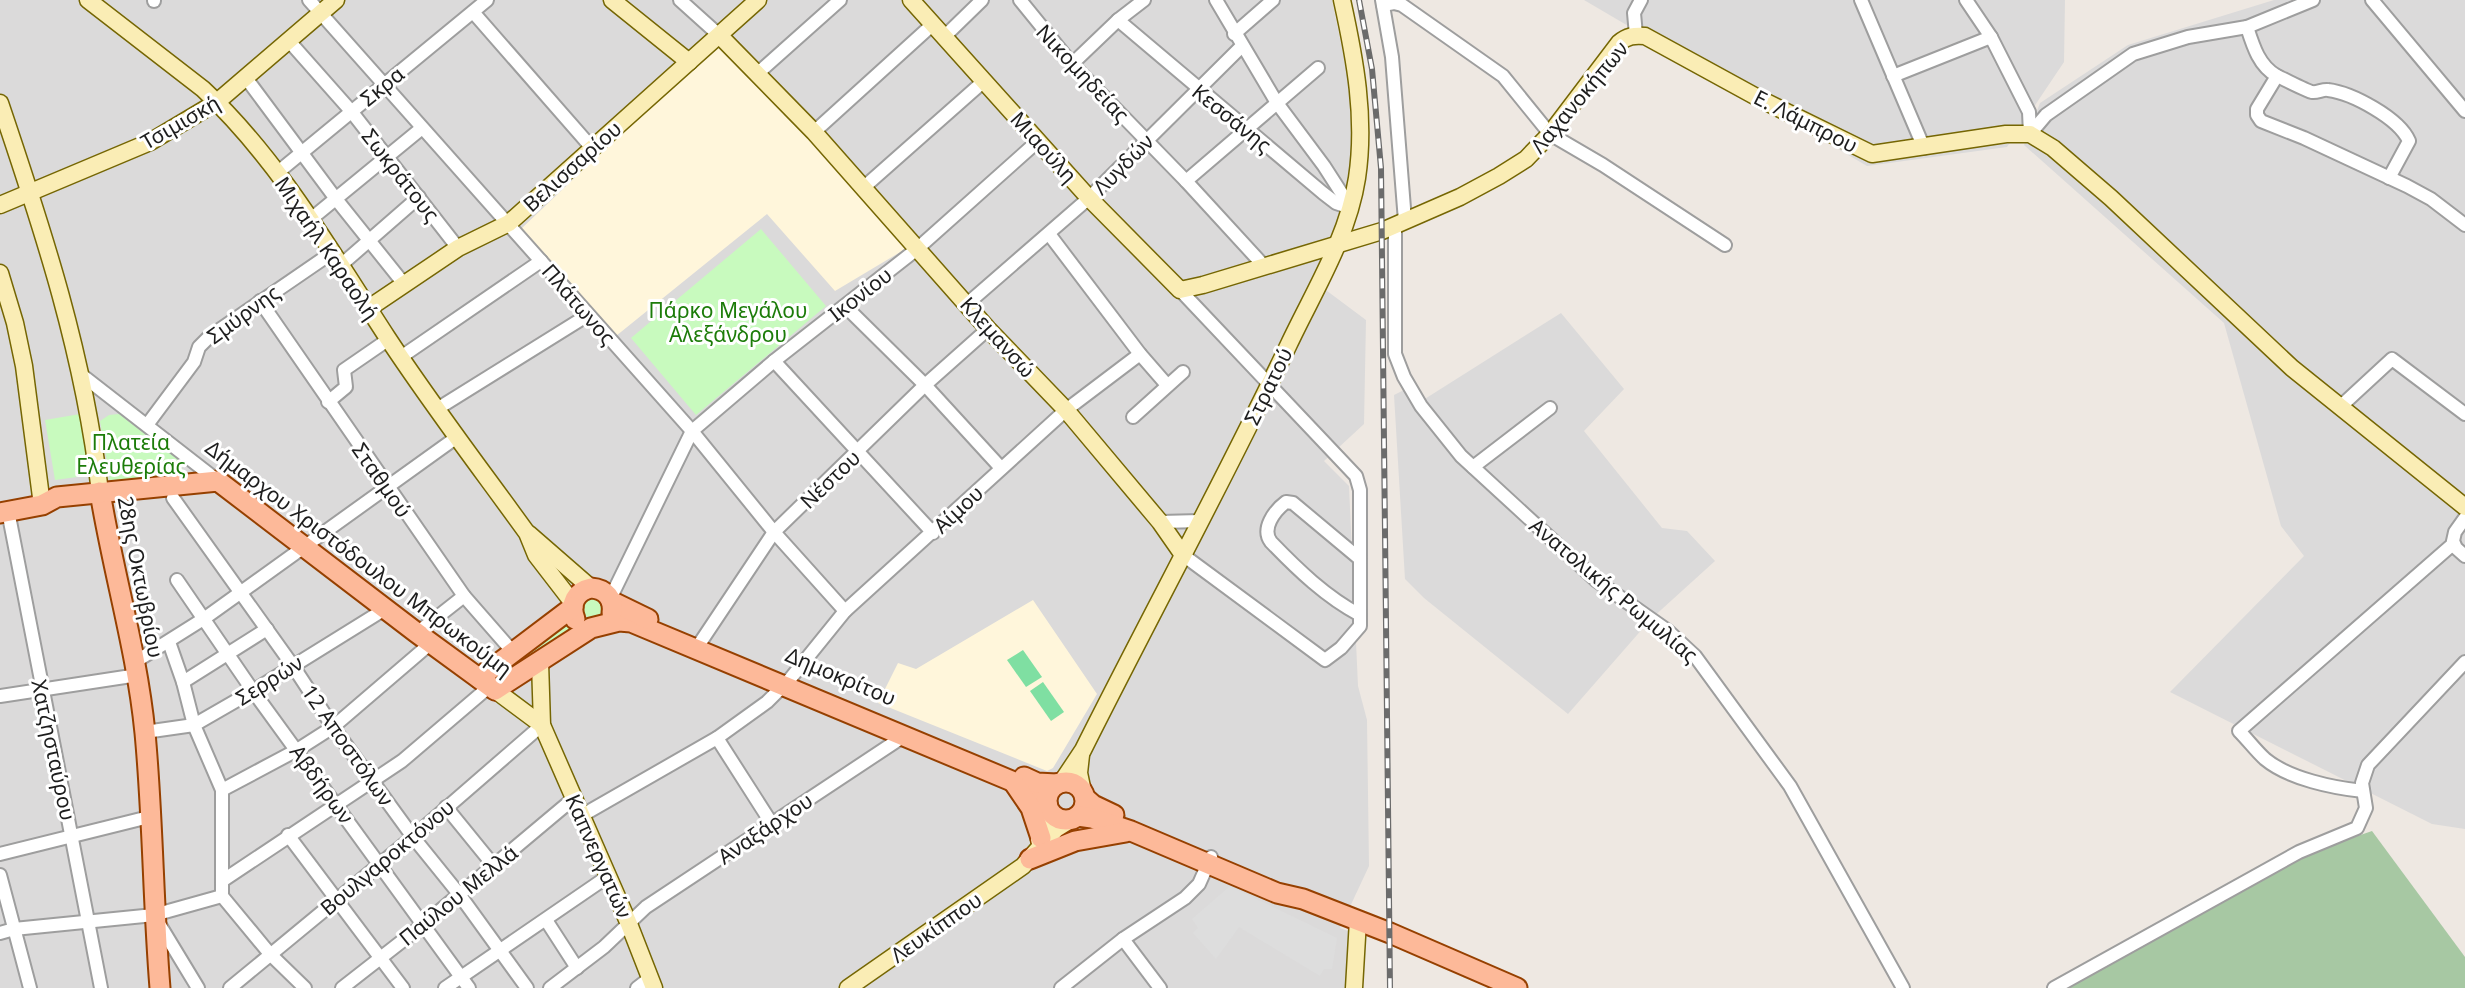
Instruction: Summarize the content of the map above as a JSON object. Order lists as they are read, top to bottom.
{
  "streets": {
    "main road": ["Δήμαρχου Χριστόδουλου Μπρωκούμη", "28ης Οκτωβρίου", "Δημοκρίτου"],
    "street": [
      "Νικομηδείας",
      "Σκρα",
      "Λαχανοκήπων",
      "Κεσσάνης",
      "Ε. Λάμπρου",
      "Τσιμισκή",
      "Μιαούλη",
      "Λυγδών",
      "Βελισσαρίου",
      "Σωκράτους",
      "Μιχαήλ Καραολή",
      "Ικονίου",
      "Πλάτωνος",
      "Σμύρνης",
      "Κλεμανσώ",
      "Στρατού",
      "Νέστου",
      "Σταθμού",
      "Αίμου",
      "Ανατολικής Ρωμυλίας",
      "Σερρών",
      "12 Αποστόλων",
      "Χατζησταύρου",
      "Αβδήρων",
      "Αναξάρχου",
      "Καπνεργατών",
      "Βουλγαροκτόνου",
      "Παύλου Μελλά",
      "Λευκίππου"
    ]
  },
  "crossings": [
    ["Νικομηδείας", "Λυγδών"],
    ["Σκρα", "Σωκράτους"],
    ["Σκρα", "Μιχαήλ Καραολή"],
    ["Σκρα", "Πλάτωνος"],
    ["Λαχανοκήπων", "Ε. Λάμπρου"],
    ["Λαχανοκήπων", "Στρατού"],
    ["Λαχανοκήπων", "Ανατολικής Ρωμυλίας"],
    ["Κεσσάνης", "Λυγδών"],
    ["Κεσσάνης", "Στρατού"],
    ["Τσιμισκή", "Σωκράτους"],
    ["Τσιμισκή", "Μιχαήλ Καραολή"],
    ["Τσιμισκή", "Πλάτωνος"],
    ["Τσιμισκή", "28ης Οκτωβρίου"],
    ["Μιαούλη", "Λυγδών"],
    ["Μιαούλη", "Ικονίου"],
    ["Λυγδών", "Κλεμανσώ"],
    ["Βελισσαρίου", "Σωκράτους"],
    ["Βελισσαρίου", "Μιχαήλ Καραολή"],
    ["Βελισσαρίου", "Πλάτωνος"],
    ["Βελισσαρίου", "Κλεμανσώ"],
    ["Σωκράτους", "Σμύρνης"],
    ["Μιχαήλ Καραολή", "Ικονίου"],
    ["Μιχαήλ Καραολή", "Σμύρνης"],
    ["Μιχαήλ Καραολή", "Δημοκρίτου"],
    ["Ικονίου", "Πλάτωνος"],
    ["Ικονίου", "Κλεμανσώ"],
    ["Ικονίου", "Δημοκρίτου"],
    ["Πλάτωνος", "Νέστου"],
    ["Πλάτωνος", "Αίμου"],
    ["Σμύρνης", "Σταθμού"],
    ["Σμύρνης", "Δήμαρχου Χριστόδουλου Μπρωκούμη"],
    ["Κλεμανσώ", "Στρατού"],
    ["Κλεμανσώ", "Νέστου"],
    ["Κλεμανσώ", "Αίμου"],
    ["Στρατού", "Δημοκρίτου"],
    ["Στρατού", "Λευκίππου"],
    ["Νέστου", "Δημοκρίτου"],
    ["Αίμου", "Δημοκρίτου"],
    ["Δήμαρχου Χριστόδουλου Μπρωκούμη", "28ης Οκτωβρίου"],
    ["Δήμαρχου Χριστόδουλου Μπρωκούμη", "Σερρών"],
    ["Δήμαρχου Χριστόδουλου Μπρωκούμη", "Καπνεργατών"],
    ["Δήμαρχου Χριστόδουλου Μπρωκούμη", "Βουλγαροκτόνου"],
    ["28ης Οκτωβρίου", "Σερρών"],
    ["Δημοκρίτου", "Αναξάρχου"],
    ["Δημοκρίτου", "Λευκίππου"],
    ["Σερρών", "12 Αποστόλων"],
    ["Σερρών", "Αβδήρων"],
    ["12 Αποστόλων", "Βουλγαροκτόνου"],
    ["12 Αποστόλων", "Παύλου Μελλά"],
    ["Αβδήρων", "Βουλγαροκτόνου"],
    ["Αβδήρων", "Παύλου Μελλά"],
    ["Αναξάρχου", "Καπνεργατών"],
    ["Καπνεργατών", "Βουλγαροκτόνου"],
    ["Καπνεργατών", "Παύλου Μελλά"]
  ],
  "parks": ["Πάρκο Μεγάλου Αλεξάνδρου", "Πλατεία Ελευθερίας"]
}
